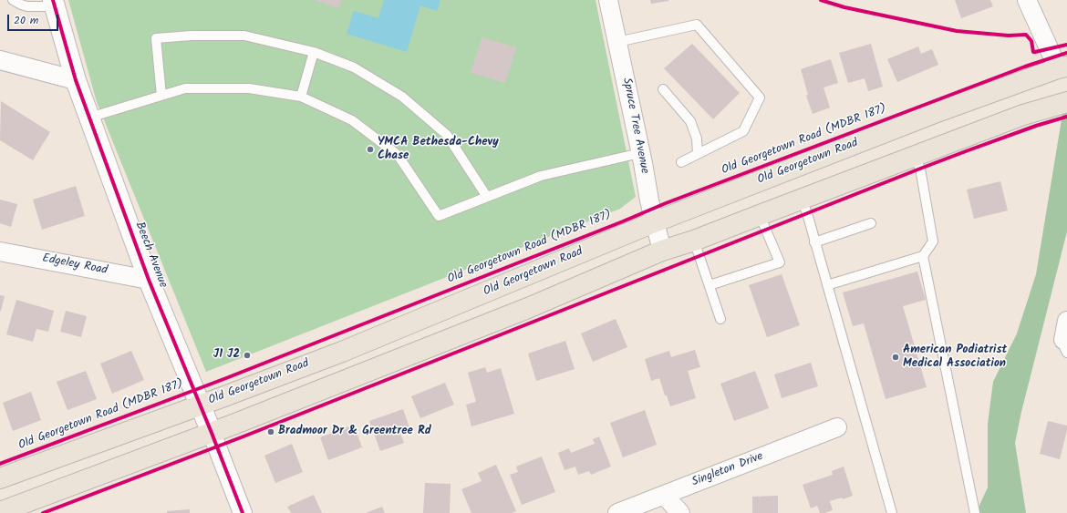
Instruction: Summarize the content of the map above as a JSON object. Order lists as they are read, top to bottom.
{
  "streets": {
    "main road": ["Old Georgetown Road"],
    "street": [
      "Spruce Tree Avenue",
      "Beech Avenue",
      "Edgeley Road",
      "Singleton Drive"
    ],
    "cycle path": ["Old Georgetown Road (MDBR 187)"]
  },
  "crossings": [
    ["Spruce Tree Avenue", "Old Georgetown Road"],
    ["Old Georgetown Road", "Beech Avenue"],
    ["Beech Avenue", "Edgeley Road"]
  ],
  "places": [
    "YMCA Bethesda-Chevy Chase",
    "J1 J2",
    "American Podiatrist Medical Association",
    "Bradmoor Dr & Greentree Rd"
  ],
  "scale_bar": "20 m"
}
